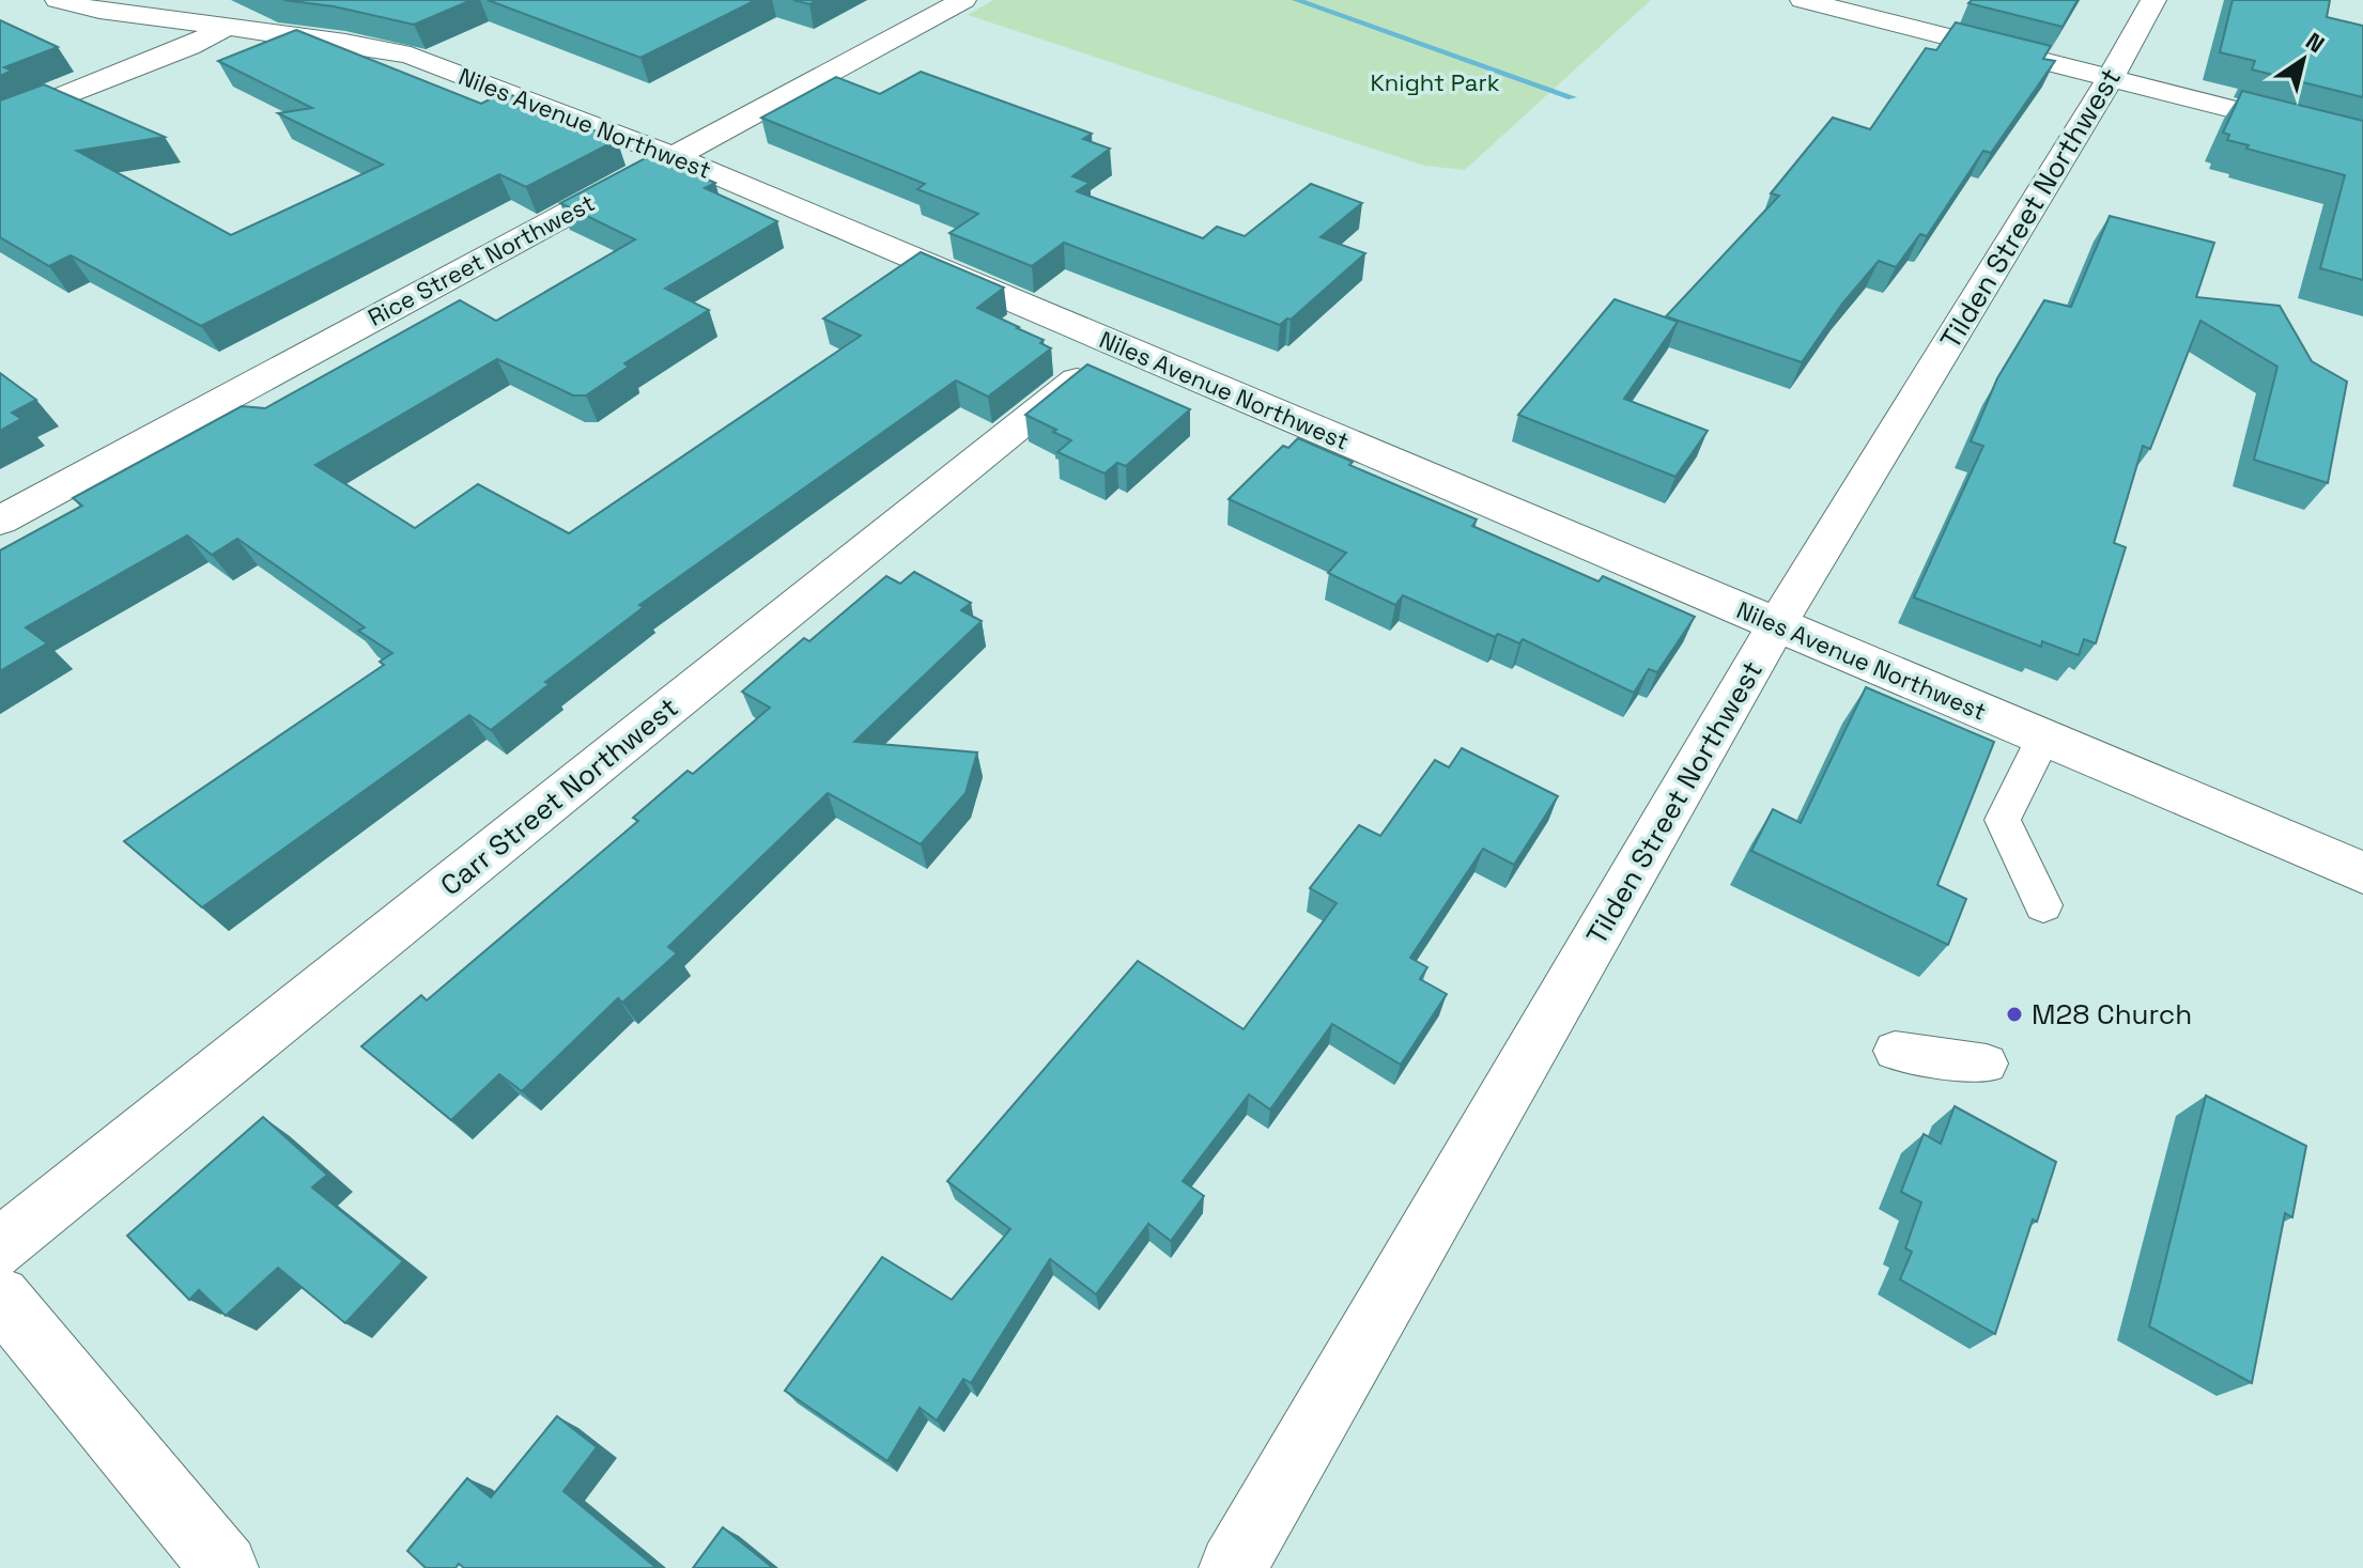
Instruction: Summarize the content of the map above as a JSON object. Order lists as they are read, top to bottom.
{
  "streets": {
    "street": [
      "Niles Avenue Northwest",
      "Tilden Street Northwest",
      "Rice Street Northwest",
      "Carr Street Northwest"
    ]
  },
  "crossings": [
    ["Niles Avenue Northwest", "Tilden Street Northwest"],
    ["Niles Avenue Northwest", "Rice Street Northwest"],
    ["Niles Avenue Northwest", "Carr Street Northwest"]
  ],
  "parks": ["Knight Park"],
  "places": ["M28 Church"],
  "north": "top right"
}
